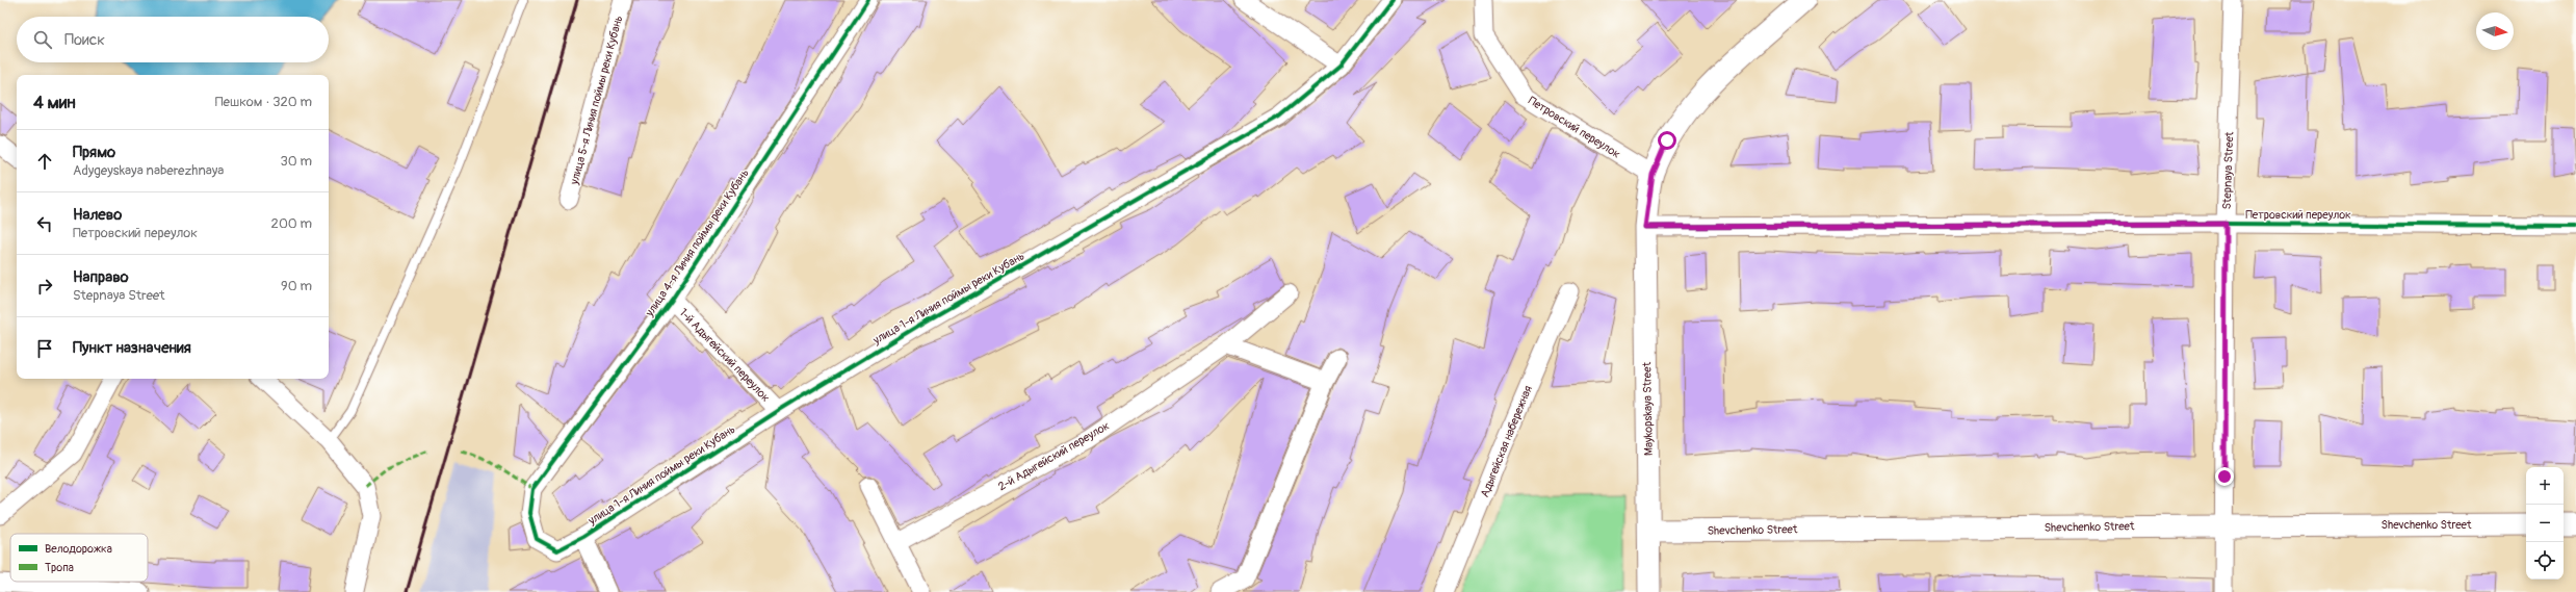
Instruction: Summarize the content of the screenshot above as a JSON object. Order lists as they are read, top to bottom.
{
  "streets": {
    "street": [
      "улица 5-я Линия поймы реки Кубань",
      "Петровский переулок",
      "Stepnaya Street",
      "улица 4-я Линия поймы реки Кубань",
      "улица 1-я Линия поймы реки Кубань",
      "1-й Адыгейский переулок",
      "Maykopskaya Street",
      "Адыгейская набережная",
      "2-й Адыгейский переулок",
      "Shevchenko Street"
    ]
  },
  "crossings": [
    ["Петровский переулок", "Stepnaya Street"],
    ["Петровский переулок", "Maykopskaya Street"],
    ["Stepnaya Street", "Shevchenko Street"],
    ["улица 4-я Линия поймы реки Кубань", "улица 1-я Линия поймы реки Кубань"],
    ["улица 4-я Линия поймы реки Кубань", "1-й Адыгейский переулок"],
    ["улица 1-я Линия поймы реки Кубань", "1-й Адыгейский переулок"],
    ["Maykopskaya Street", "Shevchenko Street"]
  ],
  "legend": ["Велодорожка", "Тропа"],
  "north": "right",
  "page": {
    "search": "Поиск",
    "heading": ["4 мин", "Пешком · 320 m"],
    "list": [
      ["Прямо", "Adygeyskaya naberezhnaya", "30 m"],
      ["Налево", "Петровский переулок", "200 m"],
      ["Направо", "Stepnaya Street", "90 m"],
      "Пункт назначения"
    ],
    "map_buttons": ["+", "−"]
  }
}
